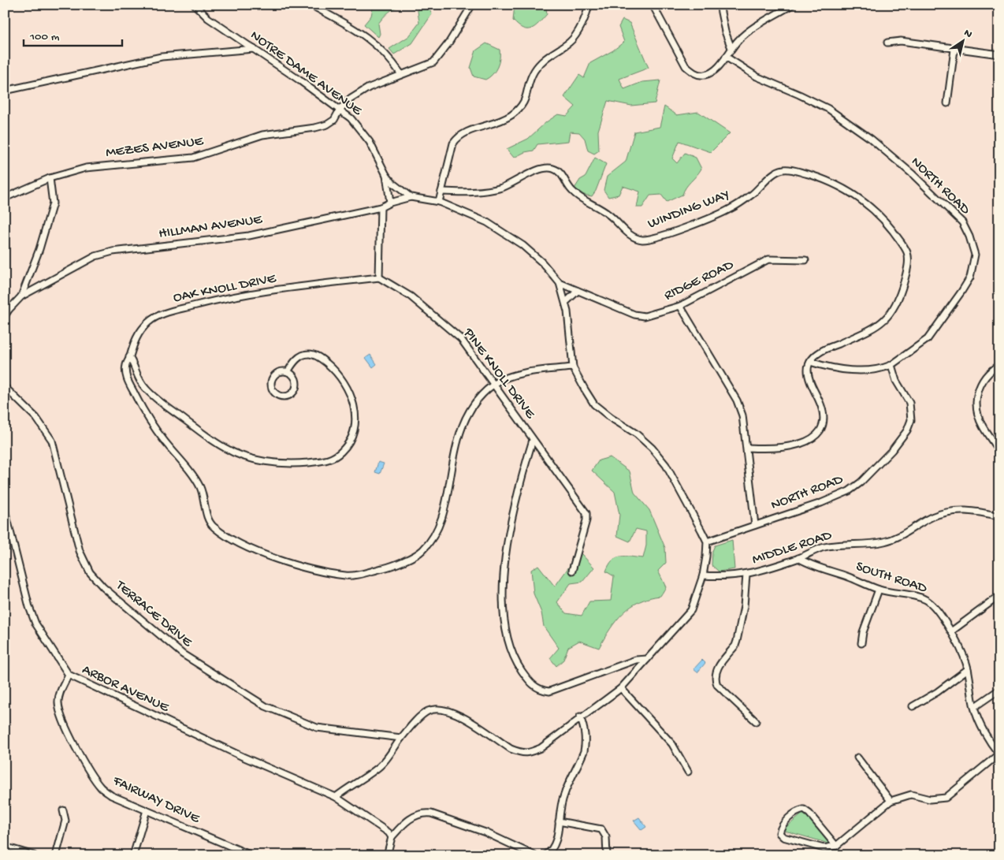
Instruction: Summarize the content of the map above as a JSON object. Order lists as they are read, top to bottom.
{
  "streets": {
    "street": [
      "NOTRE DAME AVENUE",
      "MEZES AVENUE",
      "NORTH ROAD",
      "WINDING WAY",
      "HILLMAN AVENUE",
      "RIDGE ROAD",
      "OAK KNOLL DRIVE",
      "PINE KNOLL DRIVE",
      "MIDDLE ROAD",
      "SOUTH ROAD",
      "TERRACE DRIVE",
      "ARBOR AVENUE",
      "FAIRWAY DRIVE"
    ]
  },
  "crossings": [
    ["NOTRE DAME AVENUE", "MEZES AVENUE"],
    ["NOTRE DAME AVENUE", "NORTH ROAD"],
    ["NOTRE DAME AVENUE", "HILLMAN AVENUE"],
    ["NOTRE DAME AVENUE", "RIDGE ROAD"],
    ["OAK KNOLL DRIVE", "PINE KNOLL DRIVE"],
    ["MIDDLE ROAD", "SOUTH ROAD"],
    ["ARBOR AVENUE", "FAIRWAY DRIVE"]
  ],
  "scale_bar": "100 m",
  "north": "top right"
}
